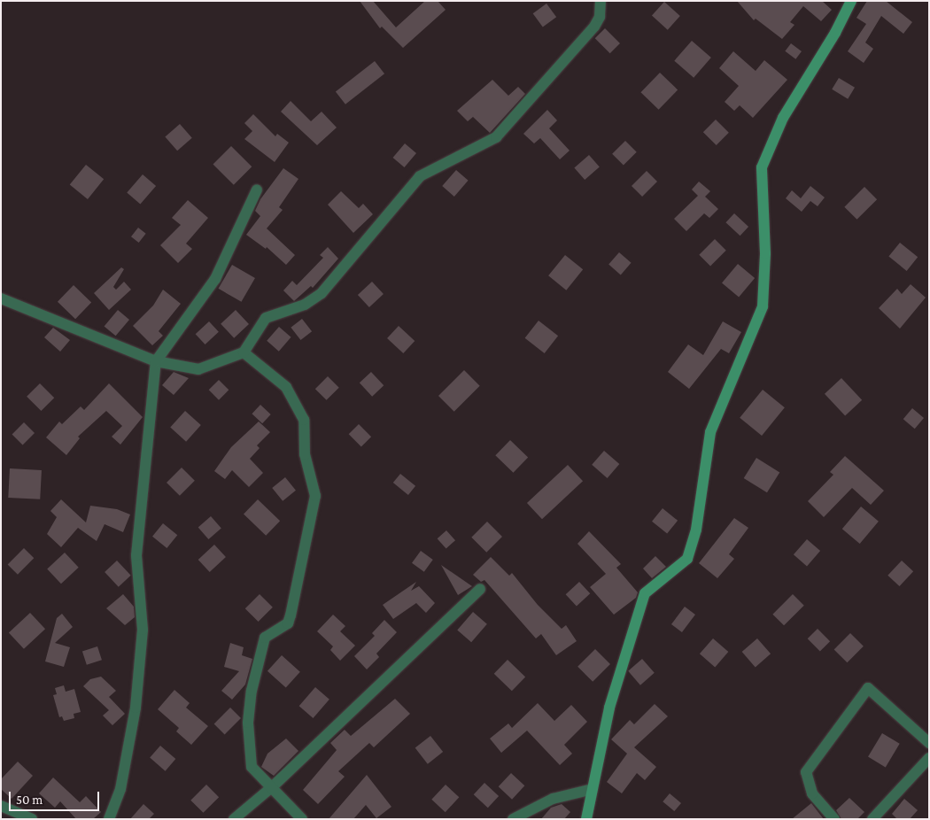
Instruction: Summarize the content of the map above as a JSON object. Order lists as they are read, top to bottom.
{
  "scale_bar": "50 m"
}
